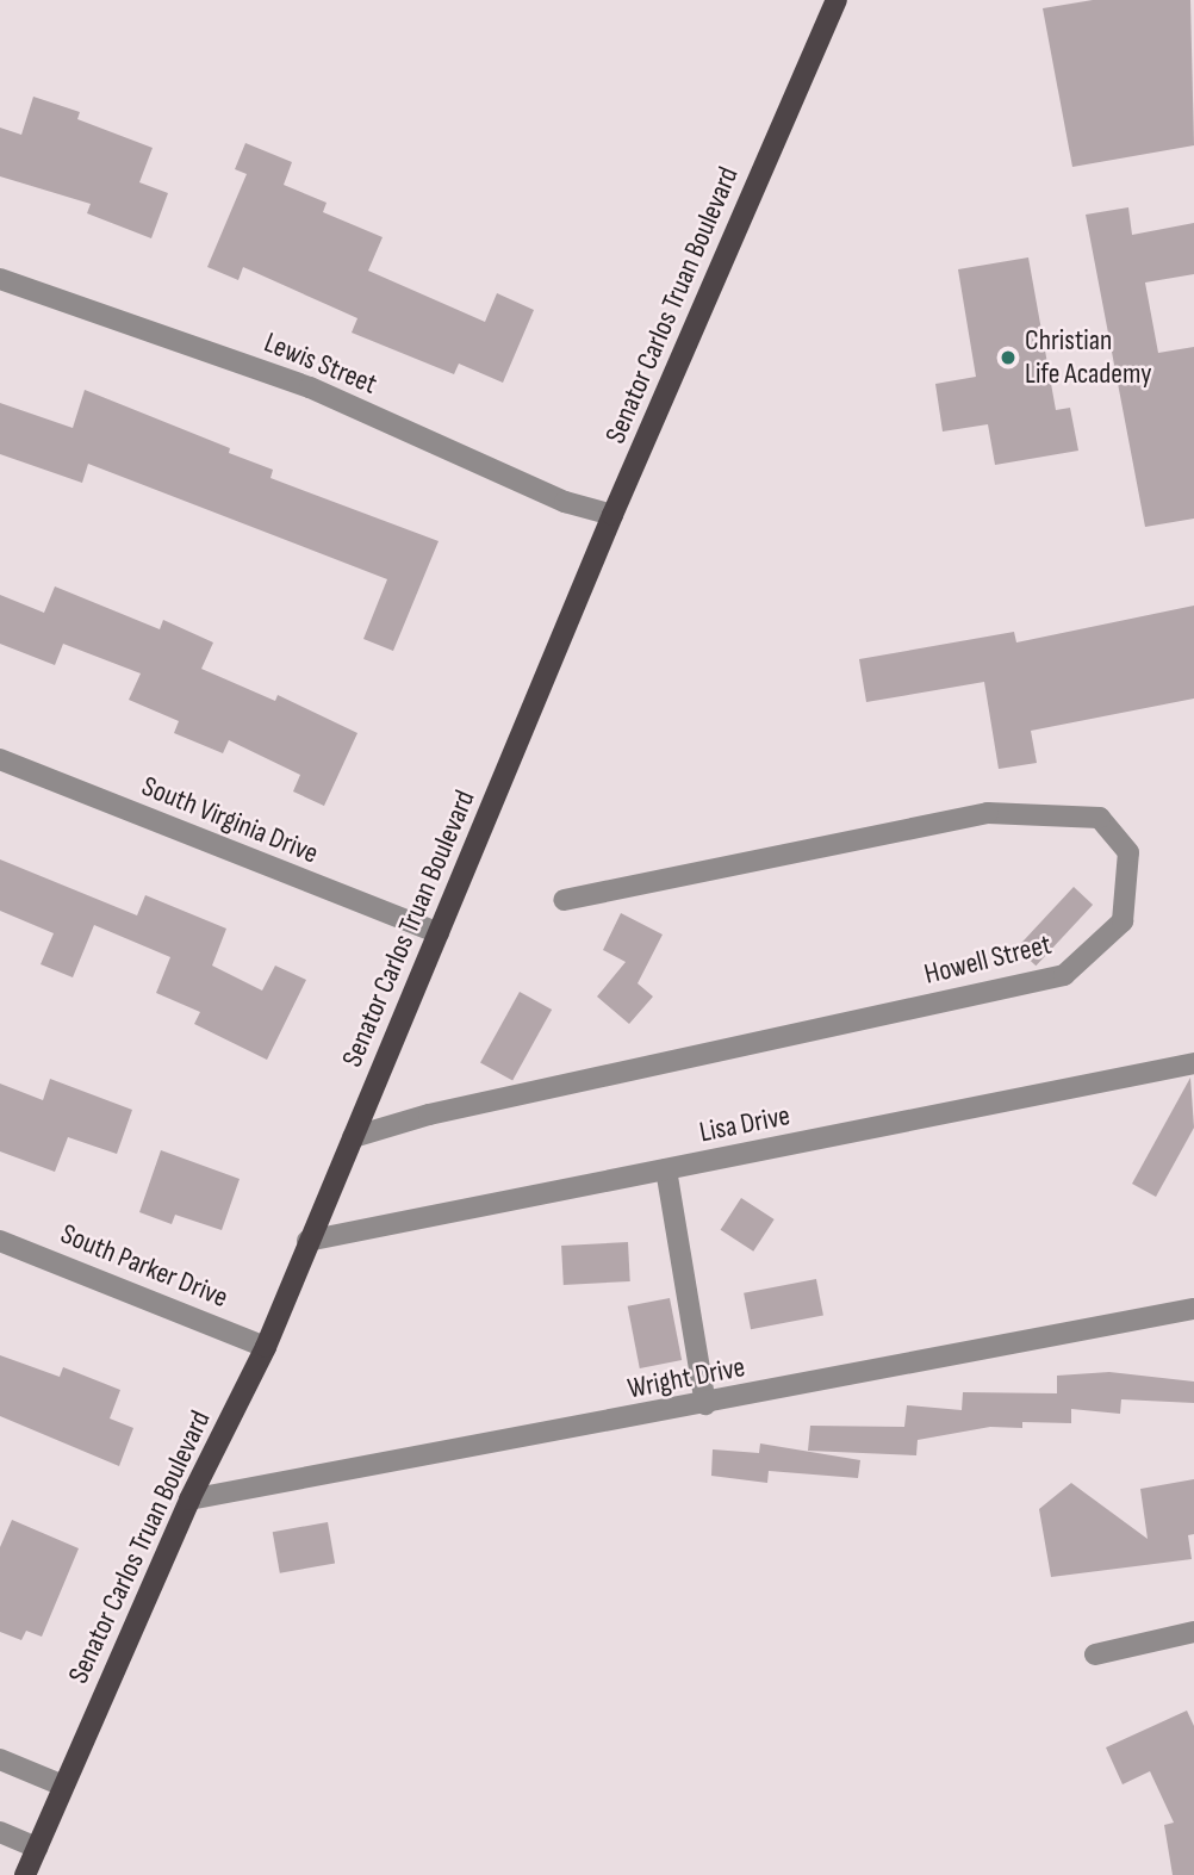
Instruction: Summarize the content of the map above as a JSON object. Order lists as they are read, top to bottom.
{
  "streets": {
    "main road": ["Senator Carlos Truan Boulevard"],
    "street": [
      "Lewis Street",
      "South Virginia Drive",
      "Howell Street",
      "Lisa Drive",
      "South Parker Drive",
      "Wright Drive"
    ]
  },
  "crossings": [
    ["Senator Carlos Truan Boulevard", "Lewis Street"],
    ["Senator Carlos Truan Boulevard", "South Virginia Drive"],
    ["Senator Carlos Truan Boulevard", "Howell Street"],
    ["Senator Carlos Truan Boulevard", "Lisa Drive"],
    ["Senator Carlos Truan Boulevard", "South Parker Drive"],
    ["Senator Carlos Truan Boulevard", "Wright Drive"]
  ],
  "places": ["Christian Life Academy"]
}
